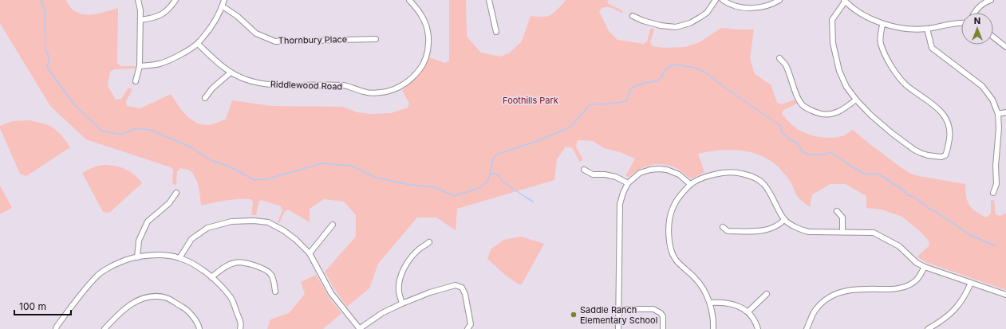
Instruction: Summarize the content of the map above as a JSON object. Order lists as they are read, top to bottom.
{
  "streets": {
    "street": ["Thornbury Place", "Riddlewood Road"]
  },
  "parks": ["Foothills Park"],
  "places": ["Saddle Ranch Elementary School"],
  "scale_bar": "100 m",
  "north": "top"
}
